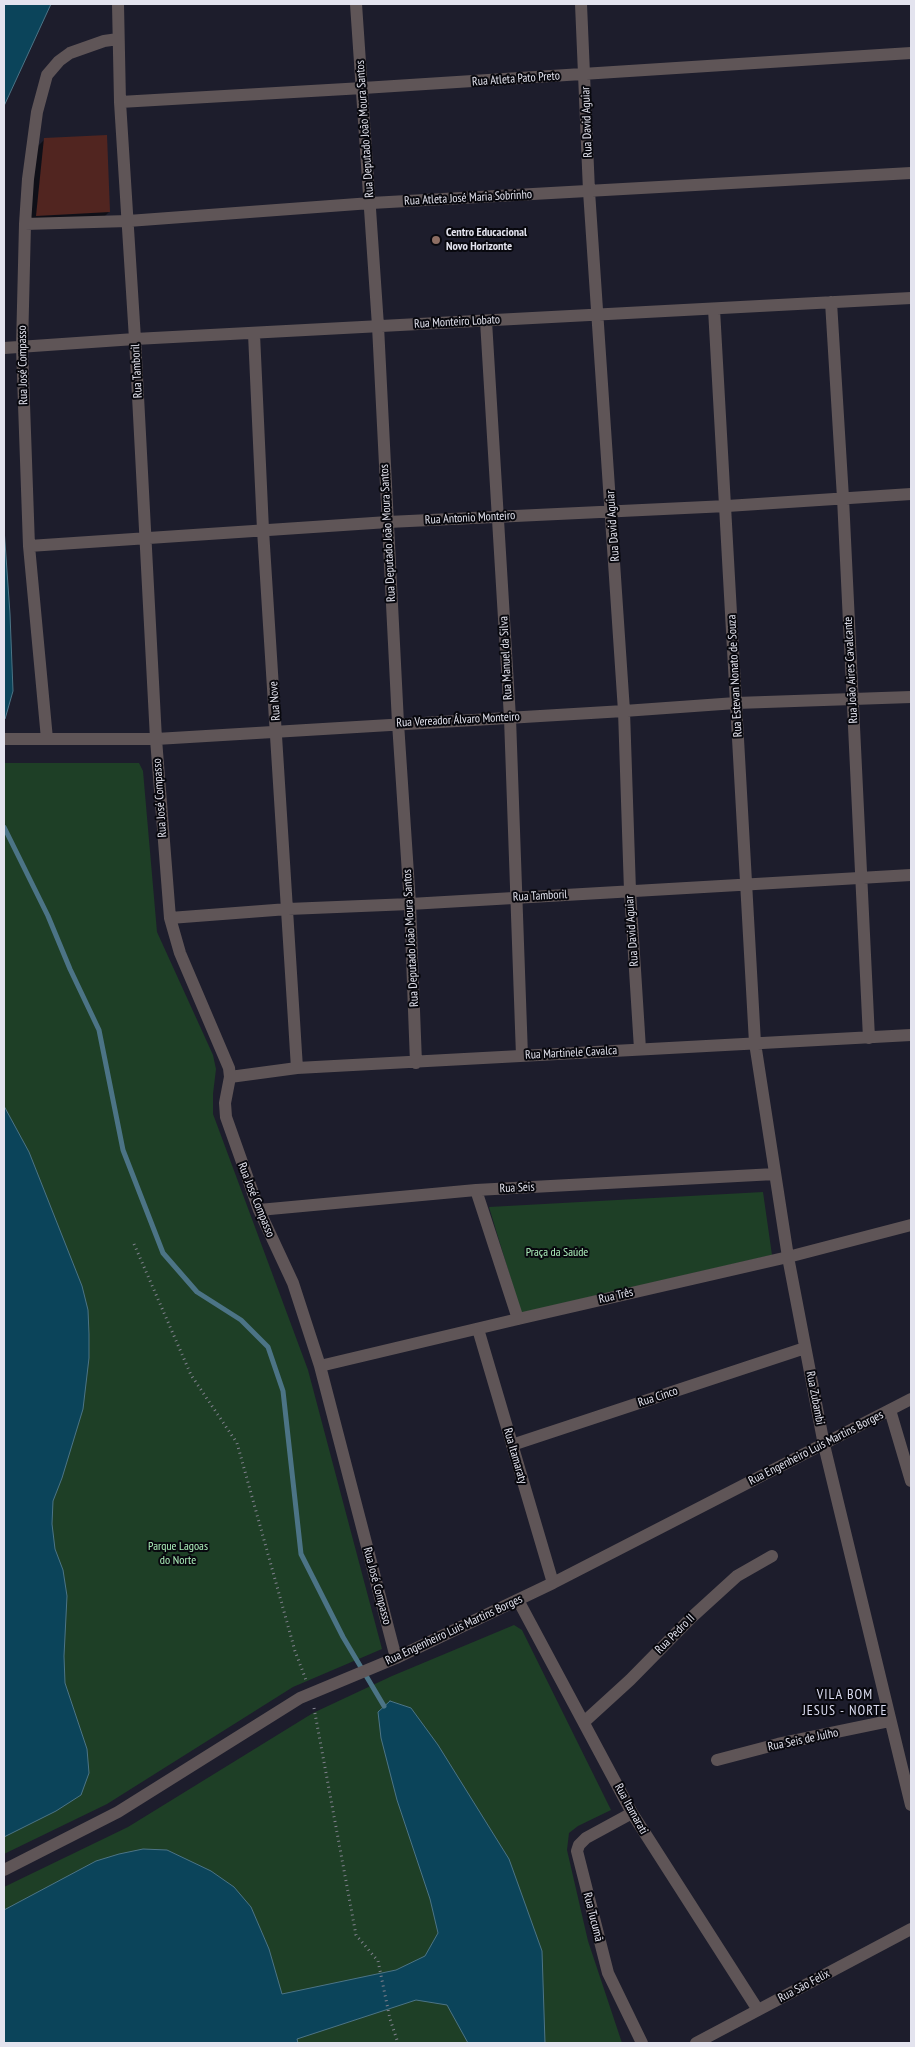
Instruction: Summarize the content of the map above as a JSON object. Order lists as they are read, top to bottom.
{
  "streets": {
    "street": [
      "Rua Atleta Pato Preto",
      "Rua David Aguiar",
      "Rua Deputado João Moura Santos",
      "Rua Atleta José Maria Sobrinho",
      "Rua Monteiro Lobato",
      "Rua José Compasso",
      "Rua Tamboril",
      "Rua Antonio Monteiro",
      "Rua Manuel da Silva",
      "Rua João Aires Cavalcante",
      "Rua Estevan Nonato de Souza",
      "Rua Nove",
      "Rua Vereador Álvaro Monteiro",
      "Rua Martinele Cavalca",
      "Rua Seis",
      "Rua Três",
      "Rua Cinco",
      "Rua Zubambi",
      "Rua Engenheiro Luis Martins Borges",
      "Rua Itamaraty",
      "Rua Pedro II",
      "Rua Seis de Julho",
      "Rua Itamarati",
      "Rua Tucumã",
      "Rua São Felix"
    ]
  },
  "crossings": [
    ["Rua Atleta Pato Preto", "Rua David Aguiar"],
    ["Rua Atleta Pato Preto", "Rua Deputado João Moura Santos"],
    ["Rua Atleta Pato Preto", "Rua Tamboril"],
    ["Rua David Aguiar", "Rua Atleta José Maria Sobrinho"],
    ["Rua David Aguiar", "Rua Monteiro Lobato"],
    ["Rua David Aguiar", "Rua Tamboril"],
    ["Rua David Aguiar", "Rua Antonio Monteiro"],
    ["Rua David Aguiar", "Rua Vereador Álvaro Monteiro"],
    ["Rua David Aguiar", "Rua Martinele Cavalca"],
    ["Rua Deputado João Moura Santos", "Rua Atleta José Maria Sobrinho"],
    ["Rua Deputado João Moura Santos", "Rua Monteiro Lobato"],
    ["Rua Deputado João Moura Santos", "Rua Tamboril"],
    ["Rua Deputado João Moura Santos", "Rua Antonio Monteiro"],
    ["Rua Deputado João Moura Santos", "Rua Vereador Álvaro Monteiro"],
    ["Rua Deputado João Moura Santos", "Rua Martinele Cavalca"],
    ["Rua Atleta José Maria Sobrinho", "Rua José Compasso"],
    ["Rua Atleta José Maria Sobrinho", "Rua Tamboril"],
    ["Rua Monteiro Lobato", "Rua José Compasso"],
    ["Rua Monteiro Lobato", "Rua Tamboril"],
    ["Rua Monteiro Lobato", "Rua Manuel da Silva"],
    ["Rua Monteiro Lobato", "Rua João Aires Cavalcante"],
    ["Rua Monteiro Lobato", "Rua Estevan Nonato de Souza"],
    ["Rua Monteiro Lobato", "Rua Nove"],
    ["Rua José Compasso", "Rua Tamboril"],
    ["Rua José Compasso", "Rua Antonio Monteiro"],
    ["Rua José Compasso", "Rua Vereador Álvaro Monteiro"],
    ["Rua José Compasso", "Rua Martinele Cavalca"],
    ["Rua José Compasso", "Rua Seis"],
    ["Rua José Compasso", "Rua Três"],
    ["Rua José Compasso", "Rua Engenheiro Luis Martins Borges"],
    ["Rua Tamboril", "Rua Antonio Monteiro"],
    ["Rua Tamboril", "Rua Manuel da Silva"],
    ["Rua Tamboril", "Rua João Aires Cavalcante"],
    ["Rua Tamboril", "Rua Estevan Nonato de Souza"],
    ["Rua Tamboril", "Rua Nove"],
    ["Rua Tamboril", "Rua Vereador Álvaro Monteiro"],
    ["Rua Antonio Monteiro", "Rua Manuel da Silva"],
    ["Rua Antonio Monteiro", "Rua João Aires Cavalcante"],
    ["Rua Antonio Monteiro", "Rua Estevan Nonato de Souza"],
    ["Rua Antonio Monteiro", "Rua Nove"],
    ["Rua Manuel da Silva", "Rua Vereador Álvaro Monteiro"],
    ["Rua Manuel da Silva", "Rua Martinele Cavalca"],
    ["Rua João Aires Cavalcante", "Rua Vereador Álvaro Monteiro"],
    ["Rua João Aires Cavalcante", "Rua Martinele Cavalca"],
    ["Rua Estevan Nonato de Souza", "Rua Vereador Álvaro Monteiro"],
    ["Rua Estevan Nonato de Souza", "Rua Martinele Cavalca"],
    ["Rua Estevan Nonato de Souza", "Rua Zubambi"],
    ["Rua Nove", "Rua Vereador Álvaro Monteiro"],
    ["Rua Nove", "Rua Martinele Cavalca"],
    ["Rua Martinele Cavalca", "Rua Zubambi"],
    ["Rua Seis", "Rua Zubambi"],
    ["Rua Três", "Rua Zubambi"],
    ["Rua Três", "Rua Itamaraty"],
    ["Rua Cinco", "Rua Zubambi"],
    ["Rua Cinco", "Rua Itamaraty"],
    ["Rua Zubambi", "Rua Engenheiro Luis Martins Borges"],
    ["Rua Zubambi", "Rua Seis de Julho"],
    ["Rua Engenheiro Luis Martins Borges", "Rua Itamaraty"],
    ["Rua Engenheiro Luis Martins Borges", "Rua Itamarati"],
    ["Rua Pedro II", "Rua Itamarati"],
    ["Rua Itamarati", "Rua Tucumã"],
    ["Rua Itamarati", "Rua São Felix"]
  ],
  "districts": ["VILA BOM JESUS - NORTE"],
  "parks": ["Praça da Saúde", "Parque Lagoas do Norte"],
  "places": ["Centro Educacional Novo Horizonte"]
}
